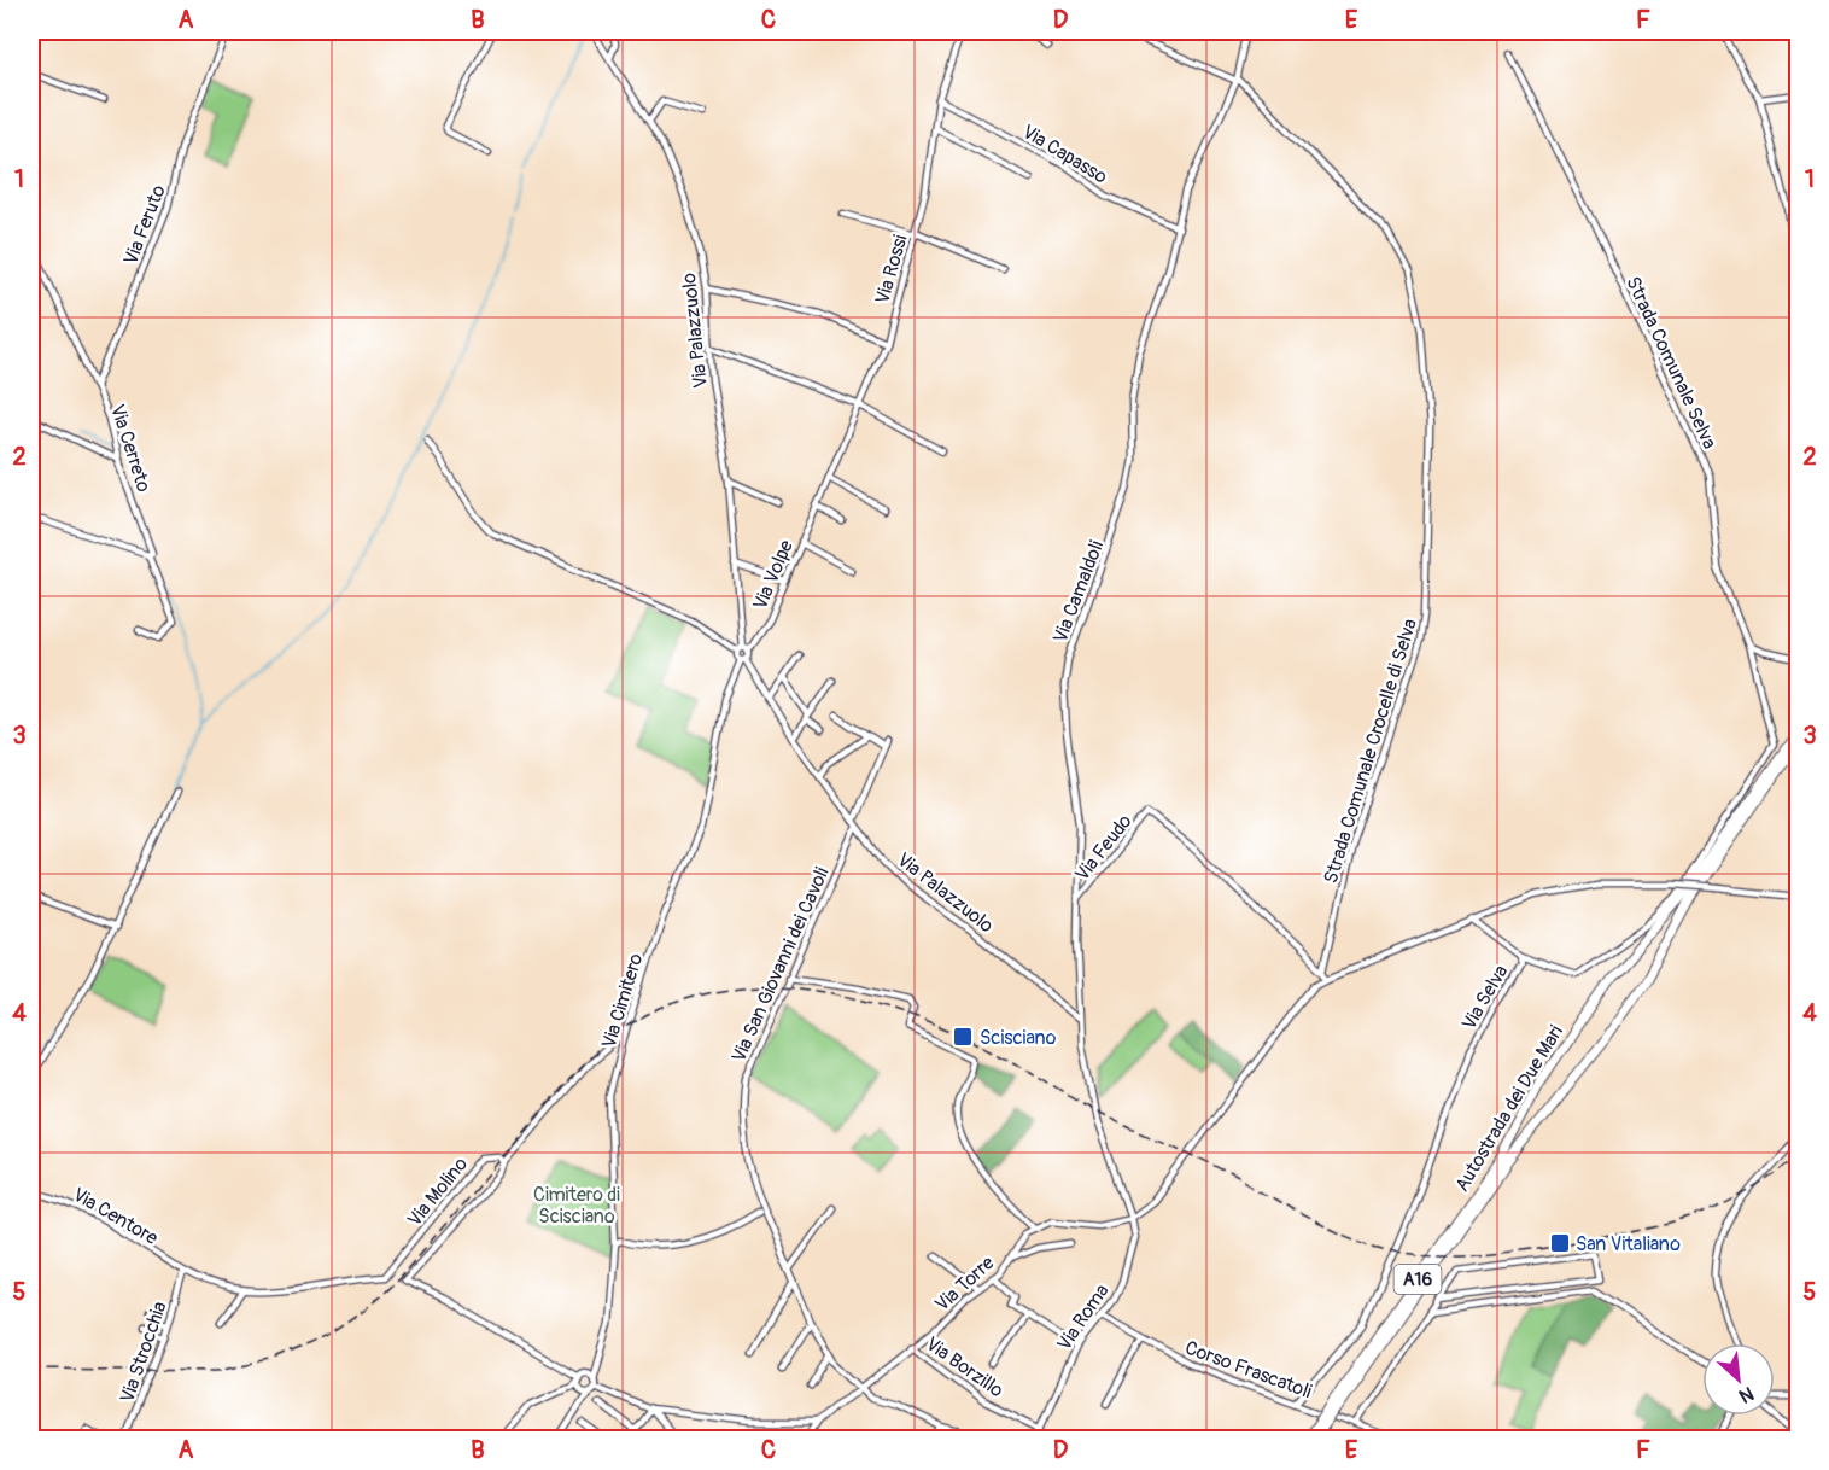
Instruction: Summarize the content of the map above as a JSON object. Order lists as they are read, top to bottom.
{
  "streets": {
    "highway": ["Autostrada dei Due Mari", "A16"],
    "street": [
      "Via Capasso",
      "Via Feruto",
      "Via Rossi",
      "Via Palazzuolo",
      "Strada Comunale Selva",
      "Via Cerreto",
      "Via Volpe",
      "Via Camaldoli",
      "Strada Comunale Crocelle di Selva",
      "Via Feudo",
      "Via San Giovanni dei Cavoli",
      "Via Selva",
      "Via Cimitero",
      "Via Molino",
      "Via Centore",
      "Via Torre",
      "Via Roma",
      "Via Strocchia",
      "Via Borzillo",
      "Corso Frascatoli"
    ]
  },
  "crossings": [
    ["Via Capasso", "Via Rossi"],
    ["Via Capasso", "Via Camaldoli"],
    ["Via Feruto", "Via Cerreto"],
    ["Via Rossi", "Via Volpe"],
    ["Via Palazzuolo", "Via Volpe"],
    ["Via Palazzuolo", "Via Camaldoli"],
    ["Via Palazzuolo", "Via San Giovanni dei Cavoli"],
    ["Via Palazzuolo", "Via Cimitero"],
    ["Strada Comunale Selva", "Via Selva"],
    ["Via Volpe", "Via Cimitero"],
    ["Via Camaldoli", "Strada Comunale Crocelle di Selva"],
    ["Via Camaldoli", "Via Feudo"],
    ["Via Camaldoli", "Via Roma"],
    ["Strada Comunale Crocelle di Selva", "Via Feudo"],
    ["Via San Giovanni dei Cavoli", "Via Torre"],
    ["Via Selva", "Corso Frascatoli"],
    ["Autostrada dei Due Mari", "Corso Frascatoli"],
    ["Via Molino", "Via Centore"],
    ["Via Molino", "Via Strocchia"],
    ["Via Centore", "Via Strocchia"],
    ["Via Torre", "Via Borzillo"],
    ["Via Roma", "Via Borzillo"],
    ["Via Roma", "Corso Frascatoli"]
  ],
  "parks": ["Cimitero di Scisciano"],
  "places": {
    "transit": ["Scisciano", "San Vitaliano"]
  },
  "north": "bottom right",
  "grid": {
    "columns": [
      "A",
      "B",
      "C",
      "D",
      "E",
      "F"
    ],
    "rows": [
      "1",
      "2",
      "3",
      "4",
      "5"
    ]
  }
}
